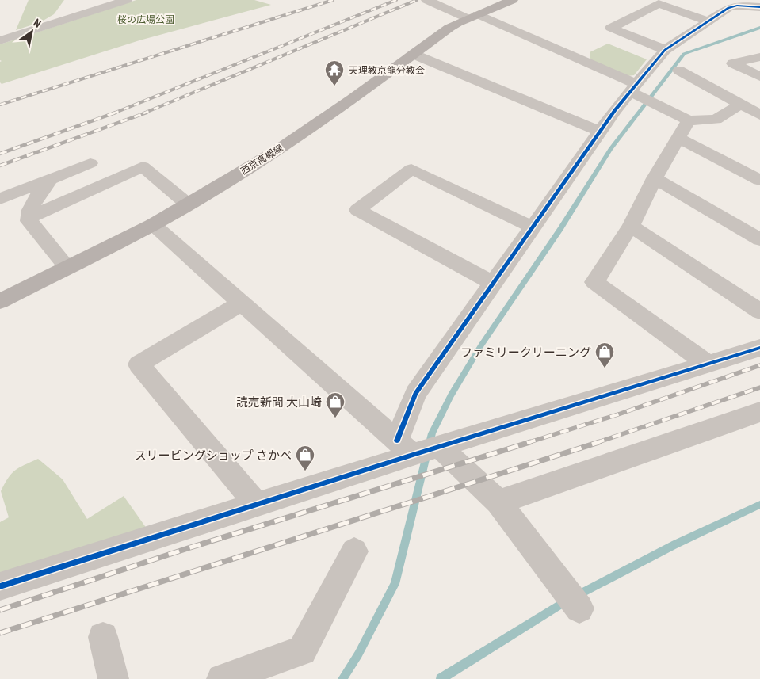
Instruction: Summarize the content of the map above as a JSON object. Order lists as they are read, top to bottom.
{
  "streets": {
    "main road": ["西京高槻線"]
  },
  "parks": ["桜の広場公園"],
  "places": {
    "temple": ["天理教京龍分教会"],
    "shop": ["ファミリークリーニング", "読売新聞 大山崎", "スリーピングショップ さかべ"]
  },
  "north": "top right"
}
